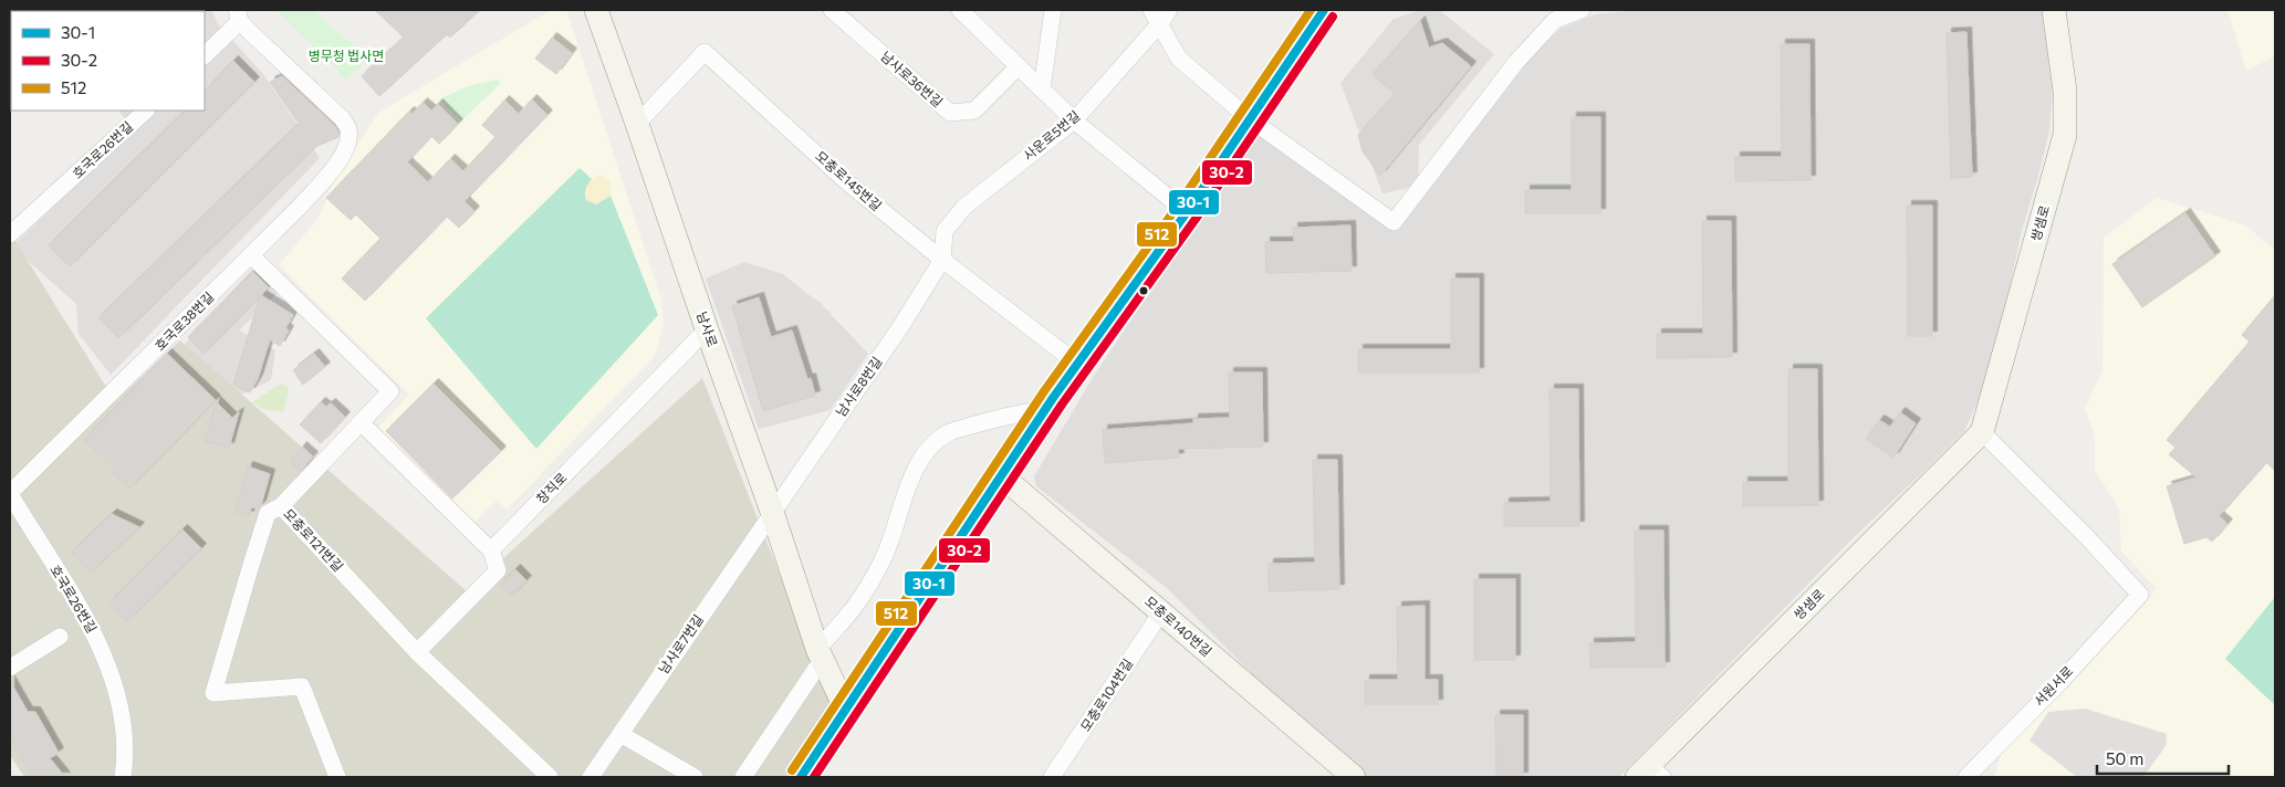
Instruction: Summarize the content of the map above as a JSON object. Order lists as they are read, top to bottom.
{
  "streets": {
    "street": [
      "남사로36번길",
      "사운로5번길",
      "호국로26번길",
      "모충로145번길",
      "쌍샘로",
      "호국로38번길",
      "남사로",
      "남사로8번길",
      "창직로",
      "모충로121번길",
      "모충로140번길",
      "남사로7번길",
      "서원서로",
      "모충로104번길"
    ]
  },
  "crossings": [
    ["사운로5번길", "모충로145번길"],
    ["사운로5번길", "남사로8번길"],
    ["호국로26번길", "호국로38번길"],
    ["모충로145번길", "남사로"],
    ["모충로145번길", "남사로8번길"],
    ["쌍샘로", "서원서로"],
    ["호국로38번길", "모충로121번길"],
    ["남사로", "남사로8번길"],
    ["남사로", "창직로"],
    ["남사로", "남사로7번길"],
    ["남사로8번길", "남사로7번길"],
    ["모충로140번길", "모충로104번길"]
  ],
  "parks": ["병무청 법사면"],
  "lines": ["transit line 30-1", "transit line 512", "transit line 30-2"],
  "legend": ["30-1", "30-2", "512"],
  "scale_bar": "50 m"
}
